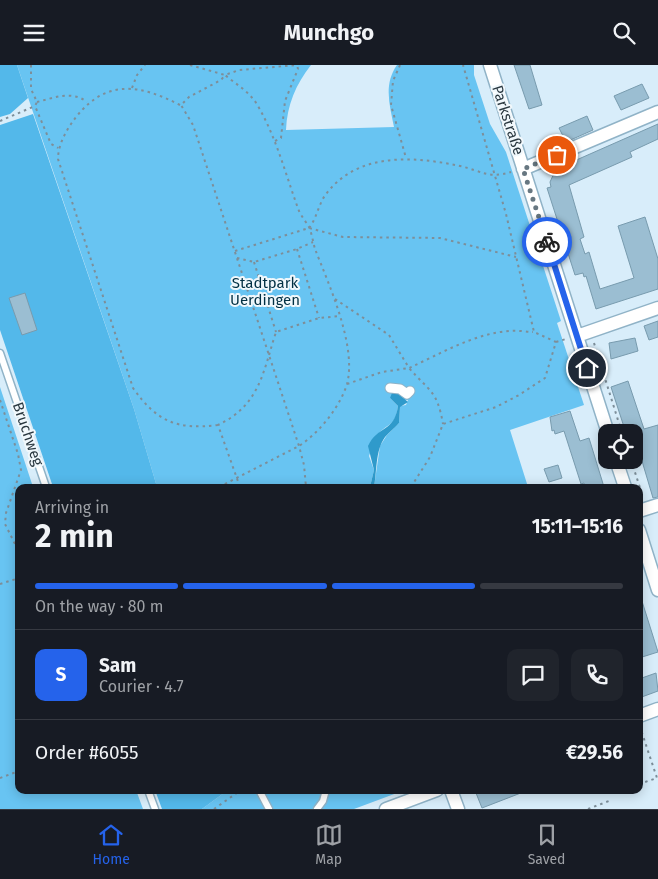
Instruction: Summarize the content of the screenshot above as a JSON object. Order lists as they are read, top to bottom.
{
  "streets": {
    "street": ["Parkstraße"],
    "lane": ["Bruchweg"]
  },
  "parks": ["Stadtpark Uerdingen"],
  "page": {
    "header": "Munchgo",
    "heading": ["2 min", "Arriving in", "15:11–15:16"],
    "panel": [
      "Sam",
      "Courier · 4.7",
      "Order #6055",
      "€29.56"
    ],
    "bar": "On the way · 80 m",
    "round": "S",
    "tabs": ["Home", "Map", "Saved"]
  }
}
